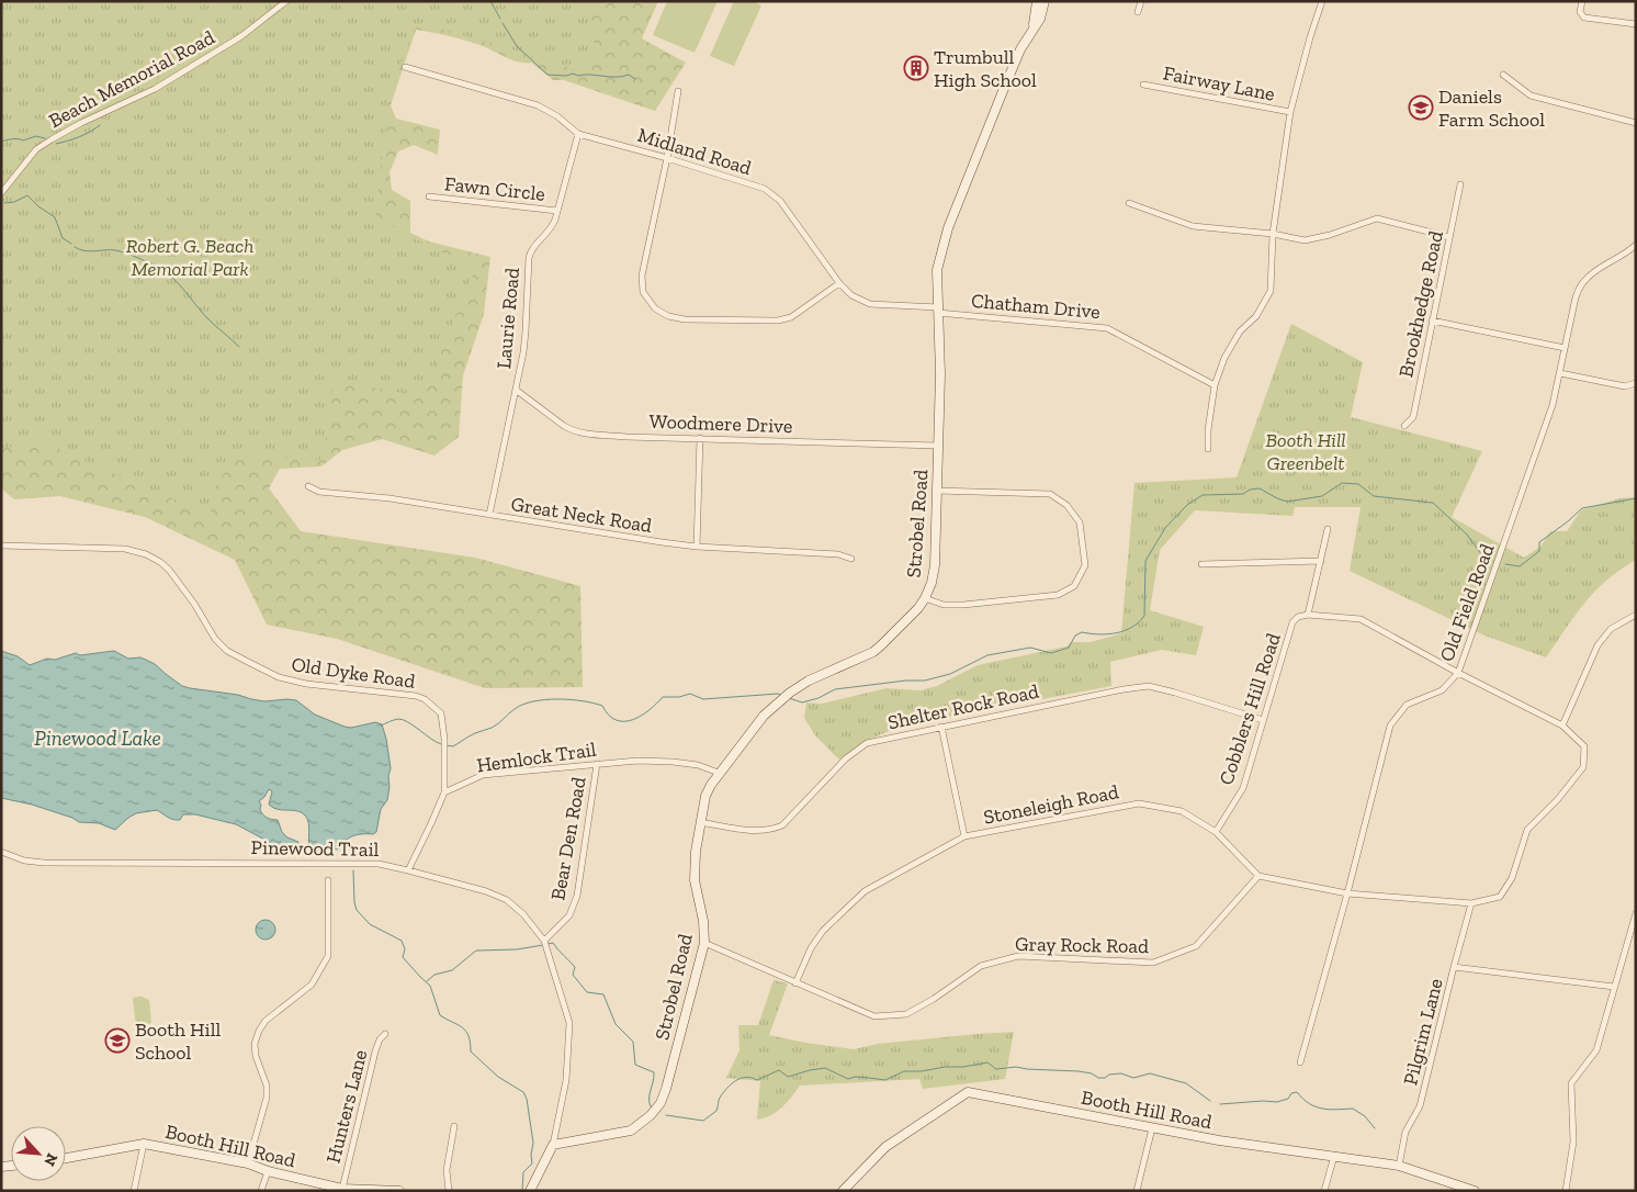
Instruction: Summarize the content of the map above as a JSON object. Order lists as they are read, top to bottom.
{
  "streets": {
    "street": [
      "Beach Memorial Road",
      "Fairway Lane",
      "Midland Road",
      "Fawn Circle",
      "Brookhedge Road",
      "Chatham Drive",
      "Laurie Road",
      "Woodmere Drive",
      "Great Neck Road",
      "Strobel Road",
      "Old Field Road",
      "Old Dyke Road",
      "Shelter Rock Road",
      "Cobblers Hill Road",
      "Hemlock Trail",
      "Stoneleigh Road",
      "Bear Den Road",
      "Pinewood Trail",
      "Gray Rock Road",
      "Pilgrim Lane",
      "Hunters Lane",
      "Booth Hill Road"
    ]
  },
  "crossings": [
    ["Midland Road", "Chatham Drive"],
    ["Midland Road", "Laurie Road"],
    ["Midland Road", "Strobel Road"],
    ["Fawn Circle", "Laurie Road"],
    ["Chatham Drive", "Strobel Road"],
    ["Laurie Road", "Woodmere Drive"],
    ["Laurie Road", "Great Neck Road"],
    ["Woodmere Drive", "Strobel Road"],
    ["Strobel Road", "Shelter Rock Road"],
    ["Strobel Road", "Hemlock Trail"],
    ["Strobel Road", "Pinewood Trail"],
    ["Strobel Road", "Gray Rock Road"],
    ["Old Dyke Road", "Hemlock Trail"],
    ["Shelter Rock Road", "Cobblers Hill Road"],
    ["Cobblers Hill Road", "Stoneleigh Road"],
    ["Hemlock Trail", "Bear Den Road"],
    ["Stoneleigh Road", "Gray Rock Road"],
    ["Bear Den Road", "Pinewood Trail"],
    ["Pilgrim Lane", "Booth Hill Road"],
    ["Hunters Lane", "Booth Hill Road"]
  ],
  "water": ["Pinewood Lake"],
  "parks": ["Robert G. Beach Memorial Park", "Booth Hill Greenbelt"],
  "places": {
    "building": ["Trumbull High School"],
    "school or university": ["Daniels Farm School", "Booth Hill School"]
  },
  "north": "bottom right"
}
